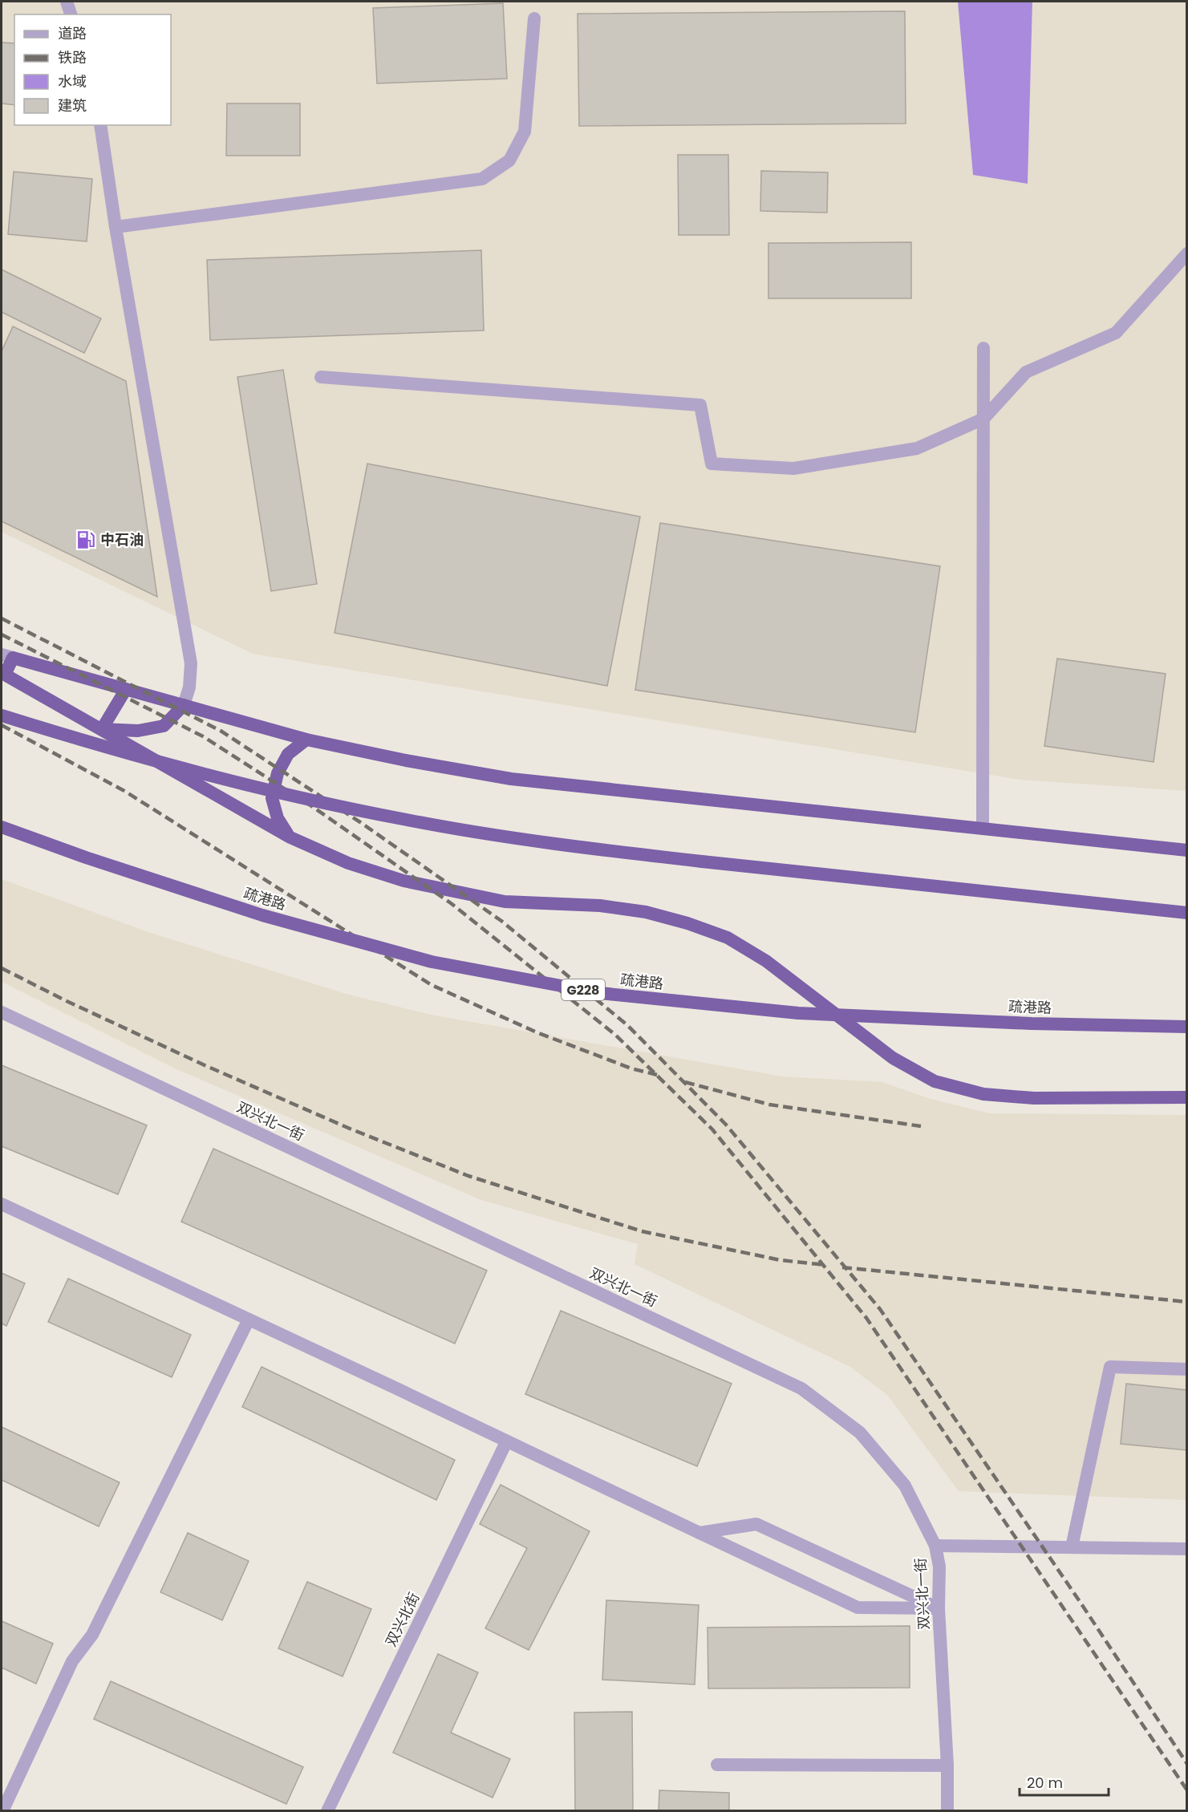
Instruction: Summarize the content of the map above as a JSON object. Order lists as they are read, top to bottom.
{
  "streets": {
    "highway": ["疏港路", "G228"],
    "street": ["双兴北一街", "双兴北街"]
  },
  "places": {
    "fuel station": ["中石油"]
  },
  "legend": [
    "道路",
    "铁路",
    "水域",
    "建筑"
  ],
  "scale_bar": "20 m"
}
